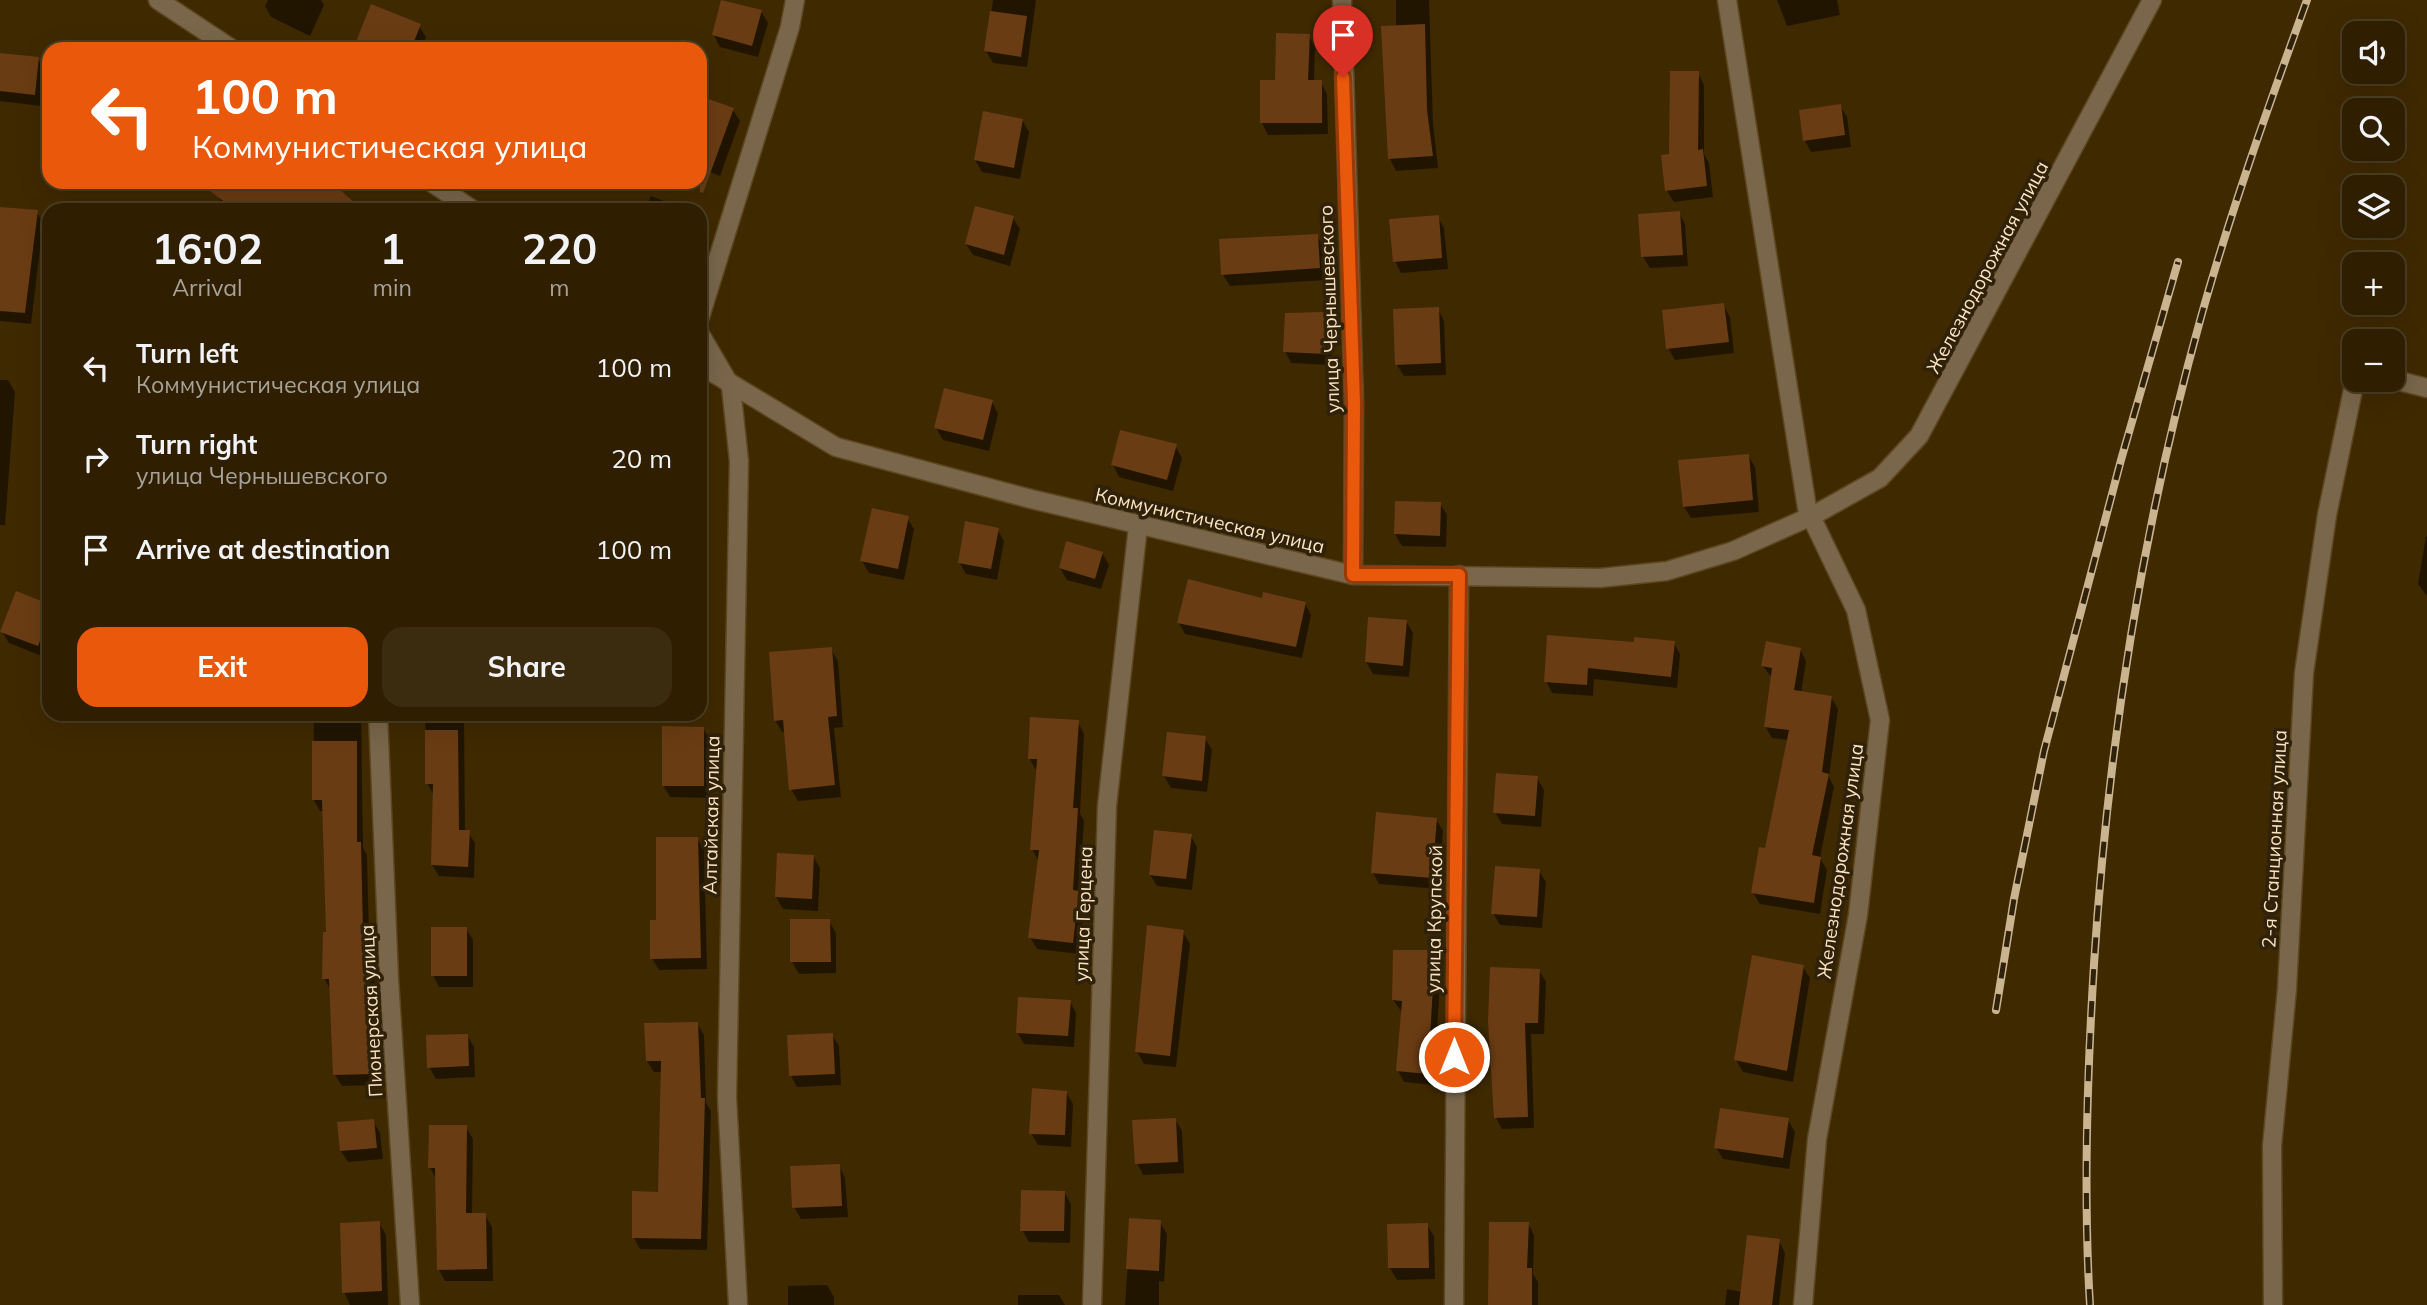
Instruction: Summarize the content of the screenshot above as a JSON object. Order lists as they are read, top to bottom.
{
  "streets": {
    "street": [
      "Железнодорожная улица",
      "улица Чернышевского",
      "Коммунистическая улица",
      "Алтайская улица",
      "2-я Станционная улица",
      "улица Герцена",
      "улица Крупской",
      "Пионерская улица"
    ]
  },
  "crossings": [
    ["Железнодорожная улица", "Коммунистическая улица"],
    ["улица Чернышевского", "Коммунистическая улица"],
    ["Коммунистическая улица", "Алтайская улица"],
    ["Коммунистическая улица", "улица Герцена"],
    ["Коммунистическая улица", "улица Крупской"]
  ],
  "page": {
    "map_buttons": ["+", "−"],
    "turn": ["100 m", "Коммунистическая улица"],
    "eta": [
      "16:02",
      "Arrival",
      "1",
      "min",
      "220",
      "m"
    ],
    "list": [
      {
        "name": "Turn left",
        "note": "Коммунистическая улица",
        "value": "100 m"
      },
      {
        "name": "Turn right",
        "note": "улица Чернышевского",
        "value": "20 m"
      },
      {
        "name": "Arrive at destination",
        "value": "100 m"
      }
    ],
    "buttons": ["Exit", "Share"]
  }
}
